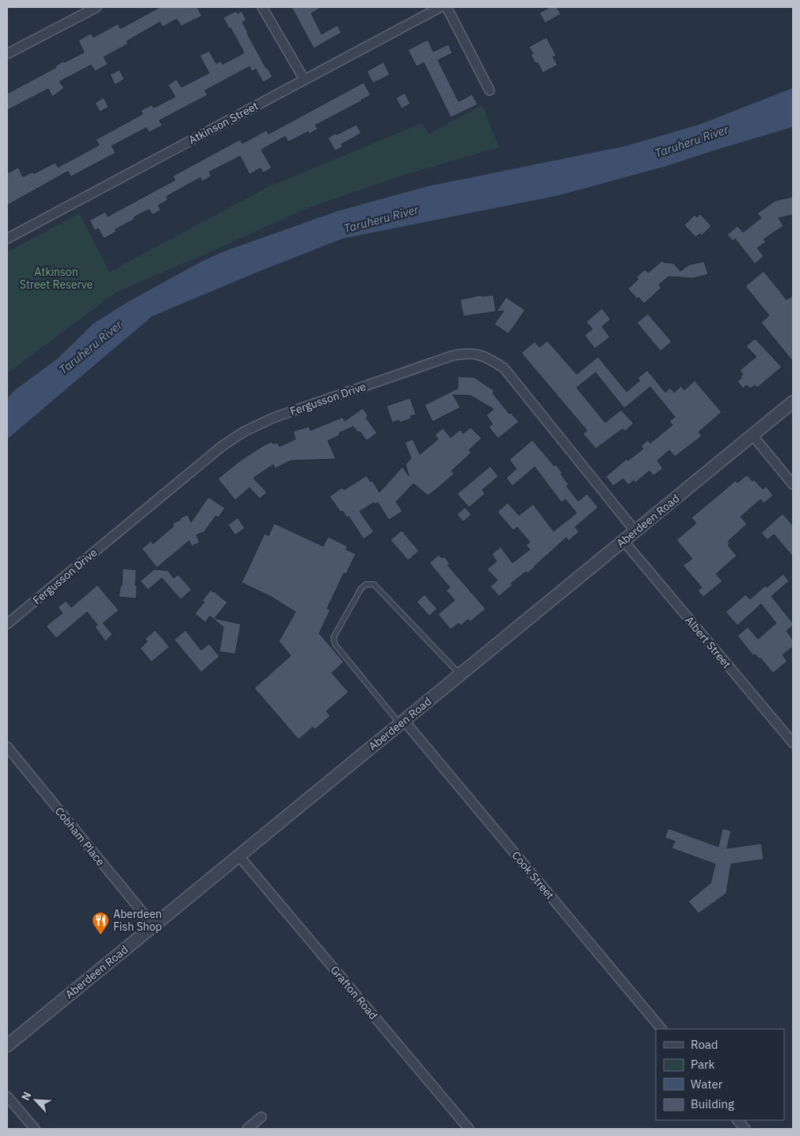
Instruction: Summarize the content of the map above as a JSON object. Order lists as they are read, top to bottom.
{
  "streets": {
    "street": [
      "Atkinson Street",
      "Fergusson Drive",
      "Aberdeen Road",
      "Albert Street",
      "Cobham Place",
      "Cook Street",
      "Grafton Road"
    ]
  },
  "crossings": [
    ["Fergusson Drive", "Aberdeen Road"],
    ["Aberdeen Road", "Albert Street"],
    ["Aberdeen Road", "Cobham Place"],
    ["Aberdeen Road", "Cook Street"],
    ["Aberdeen Road", "Grafton Road"]
  ],
  "water": ["Taruheru River"],
  "parks": ["Atkinson Street Reserve"],
  "places": {
    "restaurant": ["Aberdeen Fish Shop"]
  },
  "legend": [
    "Road",
    "Park",
    "Water",
    "Building"
  ],
  "north": "top left"
}
